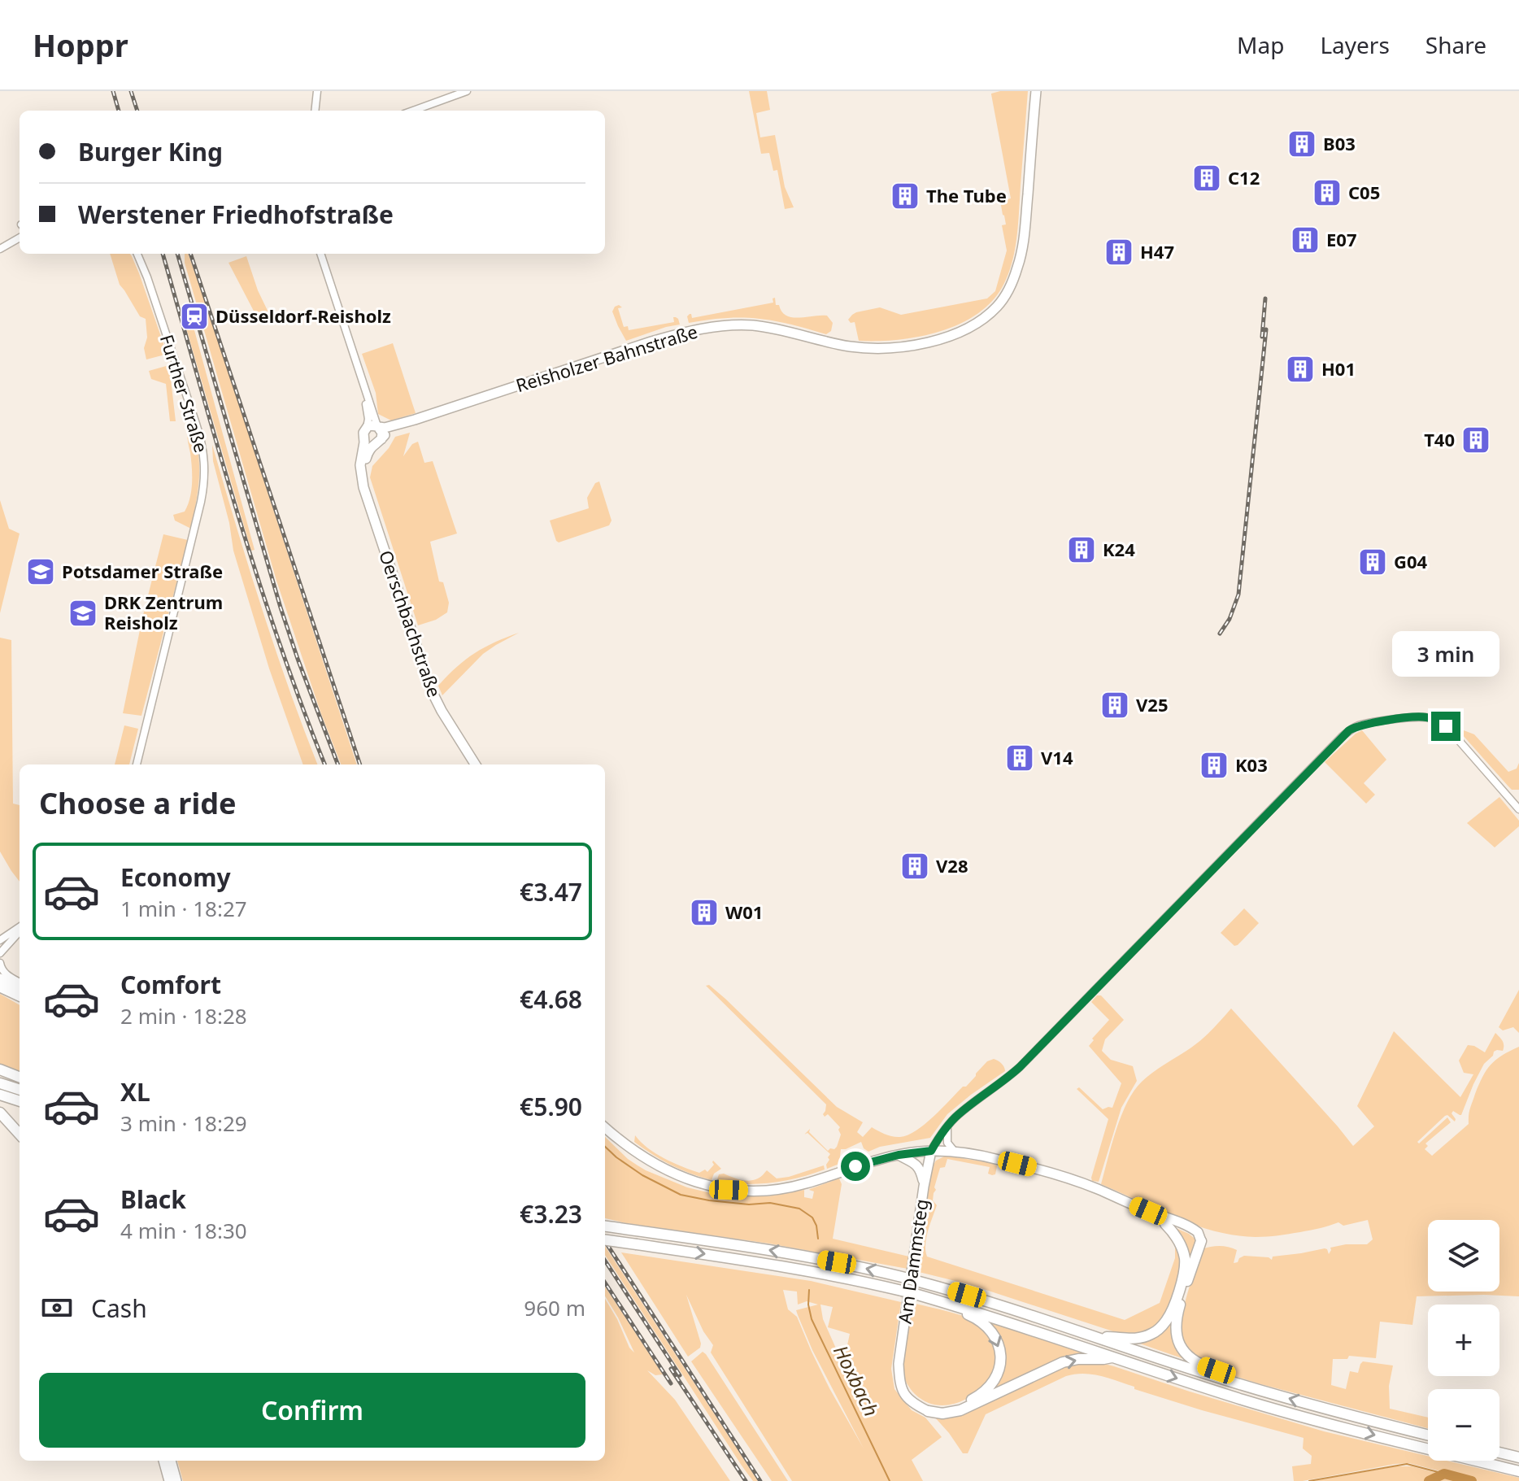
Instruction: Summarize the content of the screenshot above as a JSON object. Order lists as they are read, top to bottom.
{
  "streets": {
    "main road": ["Reisholzer Bahnstraße", "Oerschbachstraße", "Am Dammsteg"],
    "street": ["Further Straße"]
  },
  "crossings": [
    ["Reisholzer Bahnstraße", "Oerschbachstraße"]
  ],
  "water": ["Hoxbach"],
  "places": {
    "building": [
      "B03",
      "C12",
      "C05",
      "The Tube",
      "E07",
      "H47",
      "H01",
      "T40",
      "K24",
      "G04",
      "V25",
      "V14",
      "K03",
      "V28",
      "W01"
    ],
    "station": ["Düsseldorf-Reisholz"],
    "school or university": ["Potsdamer Straße", "DRK Zentrum Reisholz"]
  },
  "page": {
    "header": "Hoppr",
    "nav": ["Map", "Layers", "Share"],
    "banner": ["Burger King", "Werstener Friedhofstraße"],
    "bubble": "3 min",
    "heading": "Choose a ride",
    "list": [
      {
        "name": "Economy",
        "note": "1 min · 18:27",
        "value": "€3.47"
      },
      {
        "name": "Comfort",
        "note": "2 min · 18:28",
        "value": "€4.68"
      },
      {
        "name": "XL",
        "note": "3 min · 18:29",
        "value": "€5.90"
      },
      {
        "name": "Black",
        "note": "4 min · 18:30",
        "value": "€3.23"
      }
    ],
    "map_buttons": ["+", "−"],
    "pay": ["Cash", "960 m"],
    "buttons": "Confirm"
  }
}
